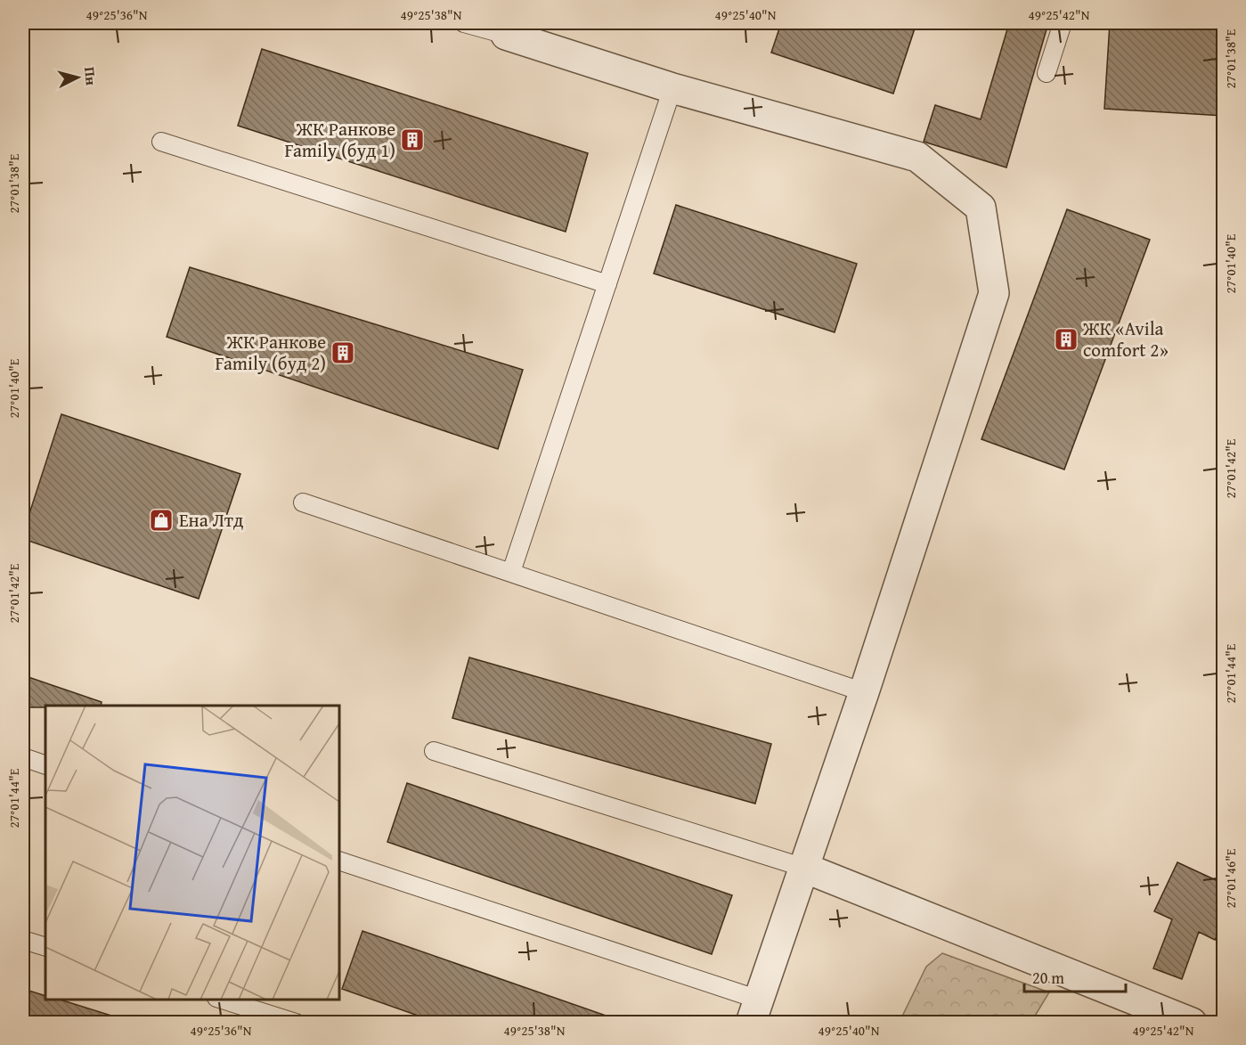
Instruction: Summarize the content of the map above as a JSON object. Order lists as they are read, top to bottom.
{
  "places": {
    "building": ["ЖК Ранкове Family (буд 1)", "ЖК «Avila comfort 2»", "ЖК Ранкове Family (буд 2)"],
    "shop": ["Ена Лтд"]
  },
  "scale_bar": "20 m",
  "north": "right",
  "coordinates": [
    "49°25'36\"N",
    "49°25'38\"N",
    "49°25'40\"N",
    "49°25'42\"N",
    "27°01'38\"E",
    "27°01'40\"E",
    "27°01'42\"E",
    "27°01'44\"E",
    "27°01'46\"E"
  ]
}
